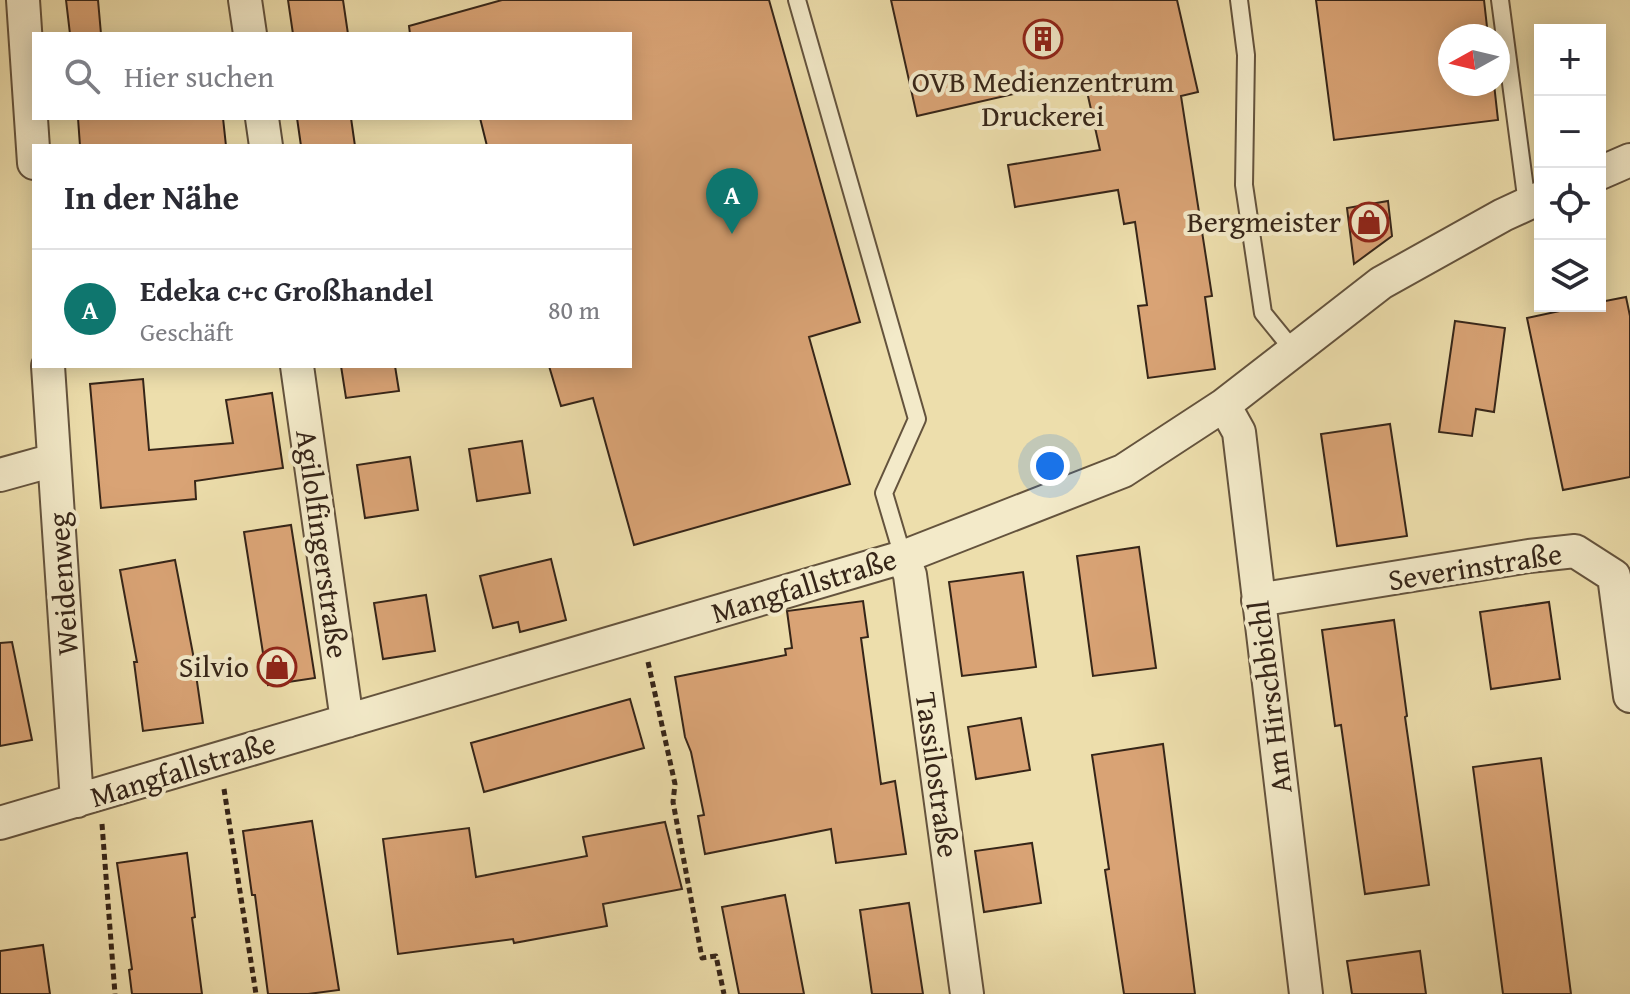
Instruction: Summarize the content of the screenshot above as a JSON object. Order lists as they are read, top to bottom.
{
  "streets": {
    "street": [
      "Agilolfingerstraße",
      "Severinstraße",
      "Weidenweg",
      "Mangfallstraße",
      "Am Hirschbichl",
      "Tassilostraße"
    ]
  },
  "crossings": [
    ["Agilolfingerstraße", "Mangfallstraße"],
    ["Severinstraße", "Am Hirschbichl"],
    ["Weidenweg", "Mangfallstraße"],
    ["Mangfallstraße", "Am Hirschbichl"],
    ["Mangfallstraße", "Tassilostraße"]
  ],
  "places": {
    "building": ["OVB Medienzentrum Druckerei"],
    "shop": ["Bergmeister", "Silvio"]
  },
  "north": "left",
  "page": {
    "map_buttons": ["+", "−"],
    "search": "Hier suchen",
    "heading": "In der Nähe",
    "pins": "A",
    "list": [
      {
        "mark": "A",
        "name": "Edeka c+c Großhandel",
        "note": "Geschäft",
        "value": "80 m"
      }
    ]
  }
}
